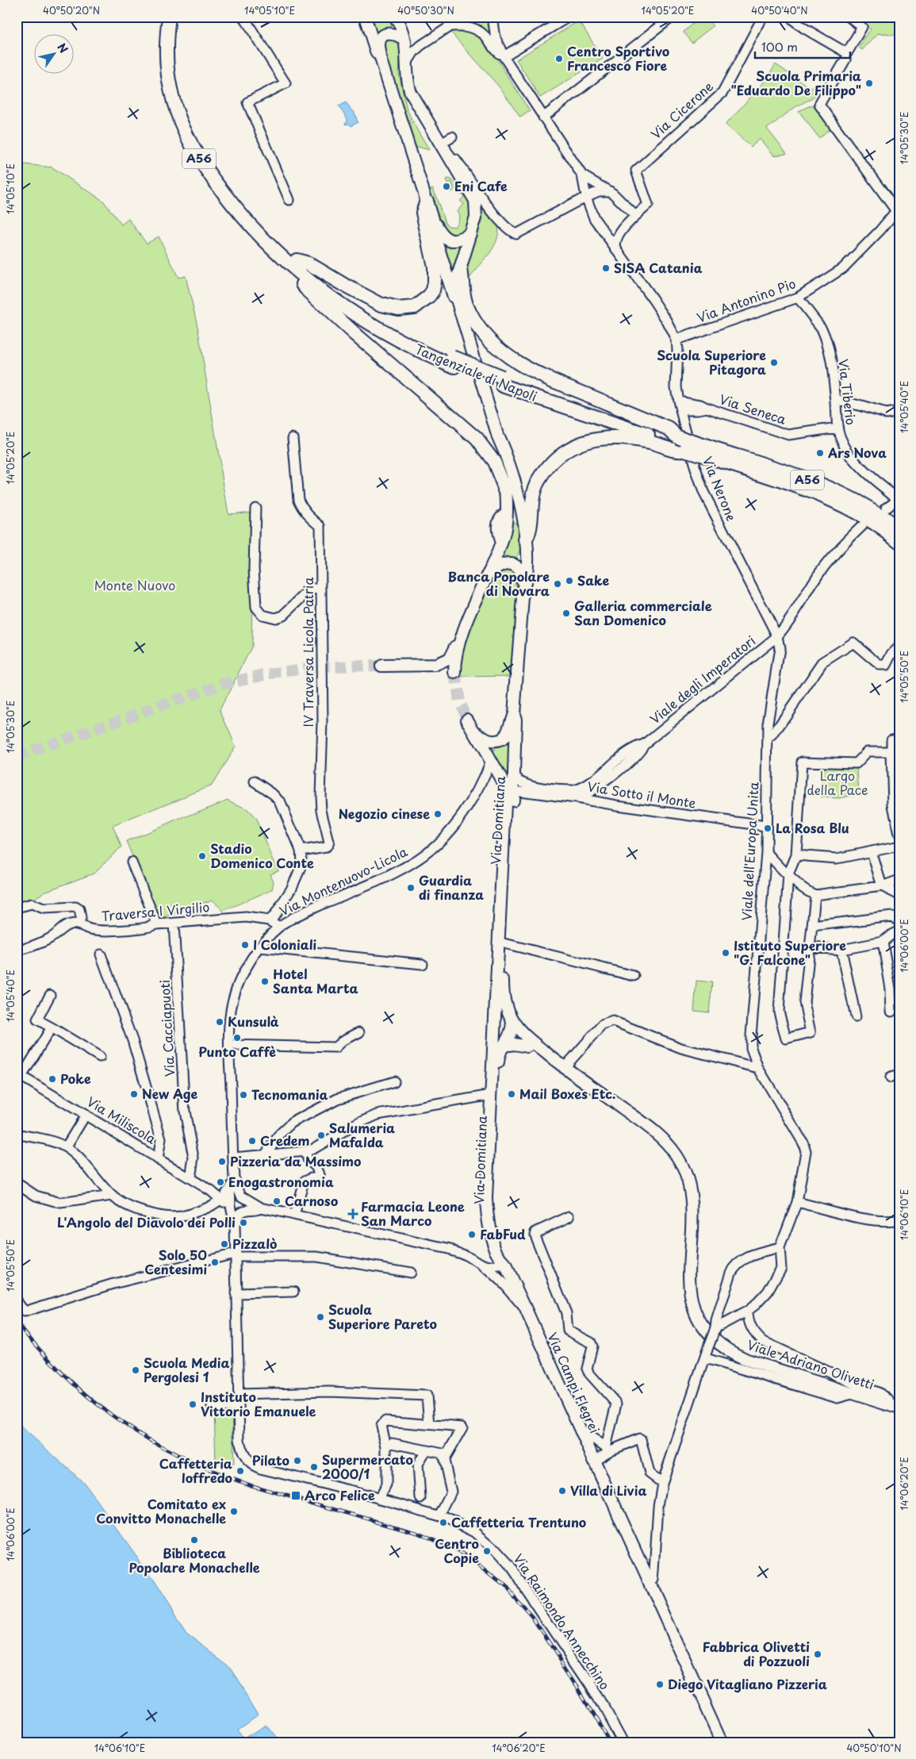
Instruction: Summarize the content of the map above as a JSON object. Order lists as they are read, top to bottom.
{
  "streets": {
    "highway": ["A56", "Tangenziale di Napoli"],
    "main road": ["Via Domitiana", "Viale Adriano Olivetti", "Via Campi Flegrei"],
    "street": [
      "Via Cicerone",
      "Via Antonino Pio",
      "Via Tiberio",
      "Via Seneca",
      "Via Nerone",
      "IV Traversa Licola Patria",
      "Viale degli Imperatori",
      "Via Sotto il Monte",
      "Viale dell'Europa Unita",
      "Via Montenuovo-Licola",
      "Traversa I Virgilio",
      "Via Cacciapuoti",
      "Via Miliscola",
      "Via Raimondo Annecchino"
    ]
  },
  "crossings": [
    ["Via Antonino Pio", "Via Tiberio"],
    ["Via Antonino Pio", "Via Nerone"],
    ["Via Tiberio", "Via Seneca"],
    ["Via Seneca", "Via Nerone"],
    ["Via Nerone", "Viale degli Imperatori"],
    ["Via Nerone", "Viale dell'Europa Unita"],
    ["Viale degli Imperatori", "Via Sotto il Monte"],
    ["Viale degli Imperatori", "Viale dell'Europa Unita"],
    ["Via Sotto il Monte", "Via Domitiana"],
    ["Via Sotto il Monte", "Viale dell'Europa Unita"],
    ["Via Domitiana", "Via Montenuovo-Licola"],
    ["Via Domitiana", "Via Campi Flegrei"],
    ["Via Montenuovo-Licola", "Traversa I Virgilio"],
    ["Traversa I Virgilio", "Via Cacciapuoti"],
    ["Via Cacciapuoti", "Via Miliscola"],
    ["Via Miliscola", "Via Raimondo Annecchino"]
  ],
  "parks": ["Monte Nuovo", "Largo della Pace"],
  "places": {
    "other": [
      "Centro Sportivo Francesco Fiore",
      "Scuola Primaria \"Eduardo De Filippo\"",
      "Eni Cafe",
      "SISA Catania",
      "Scuola Superiore Pitagora",
      "Ars Nova",
      "Sake",
      "Banca Popolare di Novara",
      "Galleria commerciale San Domenico",
      "Negozio cinese",
      "La Rosa Blu",
      "Stadio Domenico Conte",
      "Guardia di finanza",
      "I Coloniali",
      "Istituto Superiore \"G. Falcone\"",
      "Hotel Santa Marta",
      "Kunsulà",
      "Punto Caffè",
      "Poke",
      "New Age",
      "Mail Boxes Etc.",
      "Tecnomania",
      "Salumeria Mafalda",
      "Credem",
      "Pizzeria da Massimo",
      "Enogastronomia",
      "Carnoso",
      "L'Angolo del Diavolo dei Polli",
      "FabFud",
      "Pizzalò",
      "Solo 50 Centesimi",
      "Scuola Superiore Pareto",
      "Scuola Media Pergolesi 1",
      "Instituto Vittorio Emanuele",
      "Pilato",
      "Supermercato 2000/1",
      "Caffetteria Ioffredo",
      "Villa di Livia",
      "Comitato ex Convitto Monachelle",
      "Caffetteria Trentuno",
      "Biblioteca Popolare Monachelle",
      "Centro Copie",
      "Fabbrica Olivetti di Pozzuoli",
      "Diego Vitagliano Pizzeria"
    ],
    "health": ["Farmacia Leone San Marco"],
    "transit": ["Arco Felice"]
  },
  "scale_bar": "100 m",
  "north": "top right",
  "coordinates": [
    "40°50'20\"N",
    "14°05'10\"E",
    "40°50'30\"N",
    "14°05'20\"E",
    "40°50'40\"N",
    "14°05'30\"E",
    "14°05'40\"E",
    "14°05'50\"E",
    "14°06'00\"E",
    "14°06'10\"E",
    "14°06'20\"E",
    "40°50'10\"N"
  ]
}
